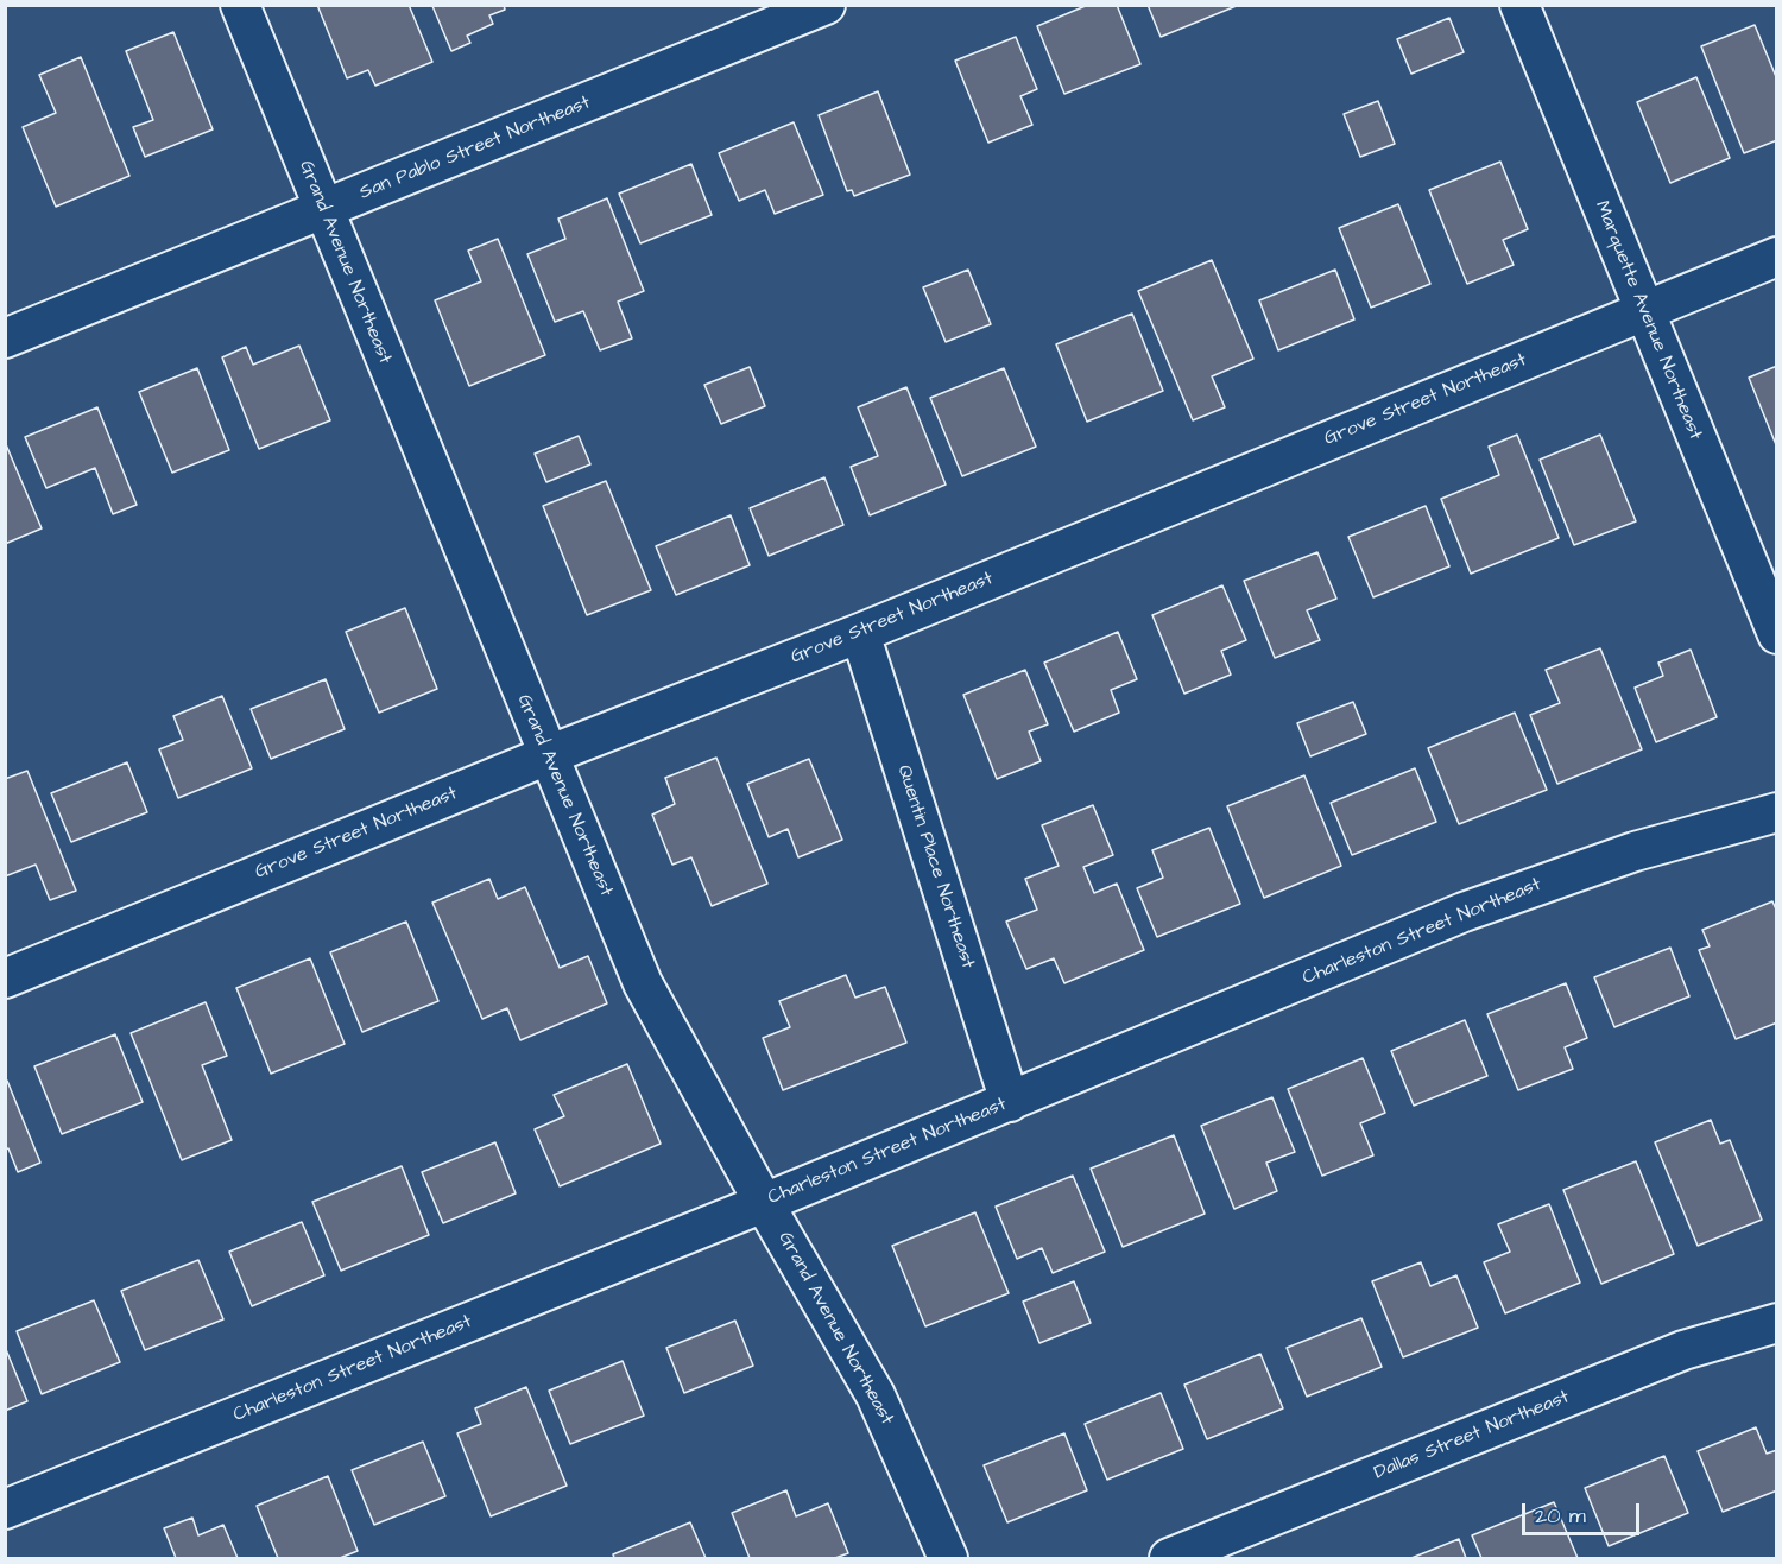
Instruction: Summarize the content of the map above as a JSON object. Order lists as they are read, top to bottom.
{
  "streets": {
    "street": [
      "San Pablo Street Northeast",
      "Grand Avenue Northeast",
      "Marquette Avenue Northeast",
      "Grove Street Northeast",
      "Quentin Place Northeast",
      "Charleston Street Northeast",
      "Dallas Street Northeast"
    ]
  },
  "crossings": [
    ["San Pablo Street Northeast", "Grand Avenue Northeast"],
    ["Grand Avenue Northeast", "Grove Street Northeast"],
    ["Grand Avenue Northeast", "Charleston Street Northeast"],
    ["Marquette Avenue Northeast", "Grove Street Northeast"],
    ["Grove Street Northeast", "Quentin Place Northeast"],
    ["Quentin Place Northeast", "Charleston Street Northeast"]
  ],
  "scale_bar": "20 m"
}
